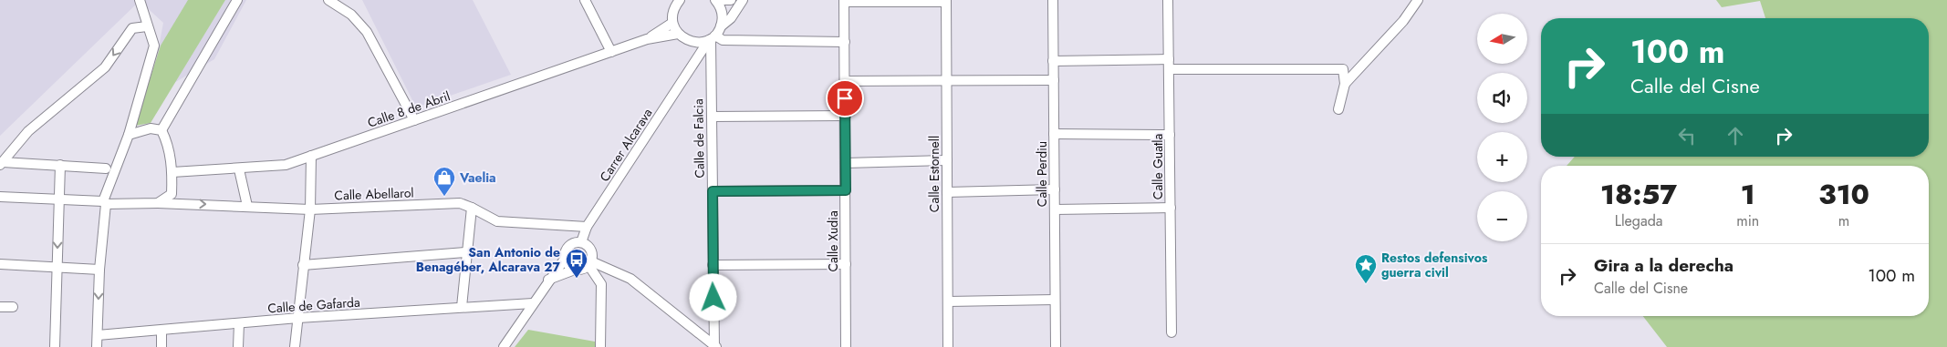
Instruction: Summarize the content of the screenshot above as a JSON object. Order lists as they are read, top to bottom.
{
  "streets": {
    "street": [
      "Calle 8 de Abril",
      "Calle de Falcia",
      "Carrer Alcarava",
      "Calle Guatla",
      "Calle Estornell",
      "Calle Perdiu",
      "Calle Abellarol",
      "Calle Xudia",
      "Calle de Gafarda"
    ]
  },
  "crossings": [
    ["Calle de Falcia", "Carrer Alcarava"],
    ["Carrer Alcarava", "Calle Abellarol"]
  ],
  "places": {
    "shop": ["Vaelia"],
    "bus stop": ["San Antonio de Benagéber, Alcarava 27"],
    "place": ["Restos defensivos guerra civil"]
  },
  "north": "left",
  "page": {
    "map_buttons": ["+", "−"],
    "turn": ["100 m", "Calle del Cisne"],
    "eta": [
      "18:57",
      "Llegada",
      "1",
      "min",
      "310",
      "m"
    ],
    "list": [
      {
        "name": "Gira a la derecha",
        "note": "Calle del Cisne",
        "value": "100 m"
      }
    ]
  }
}
